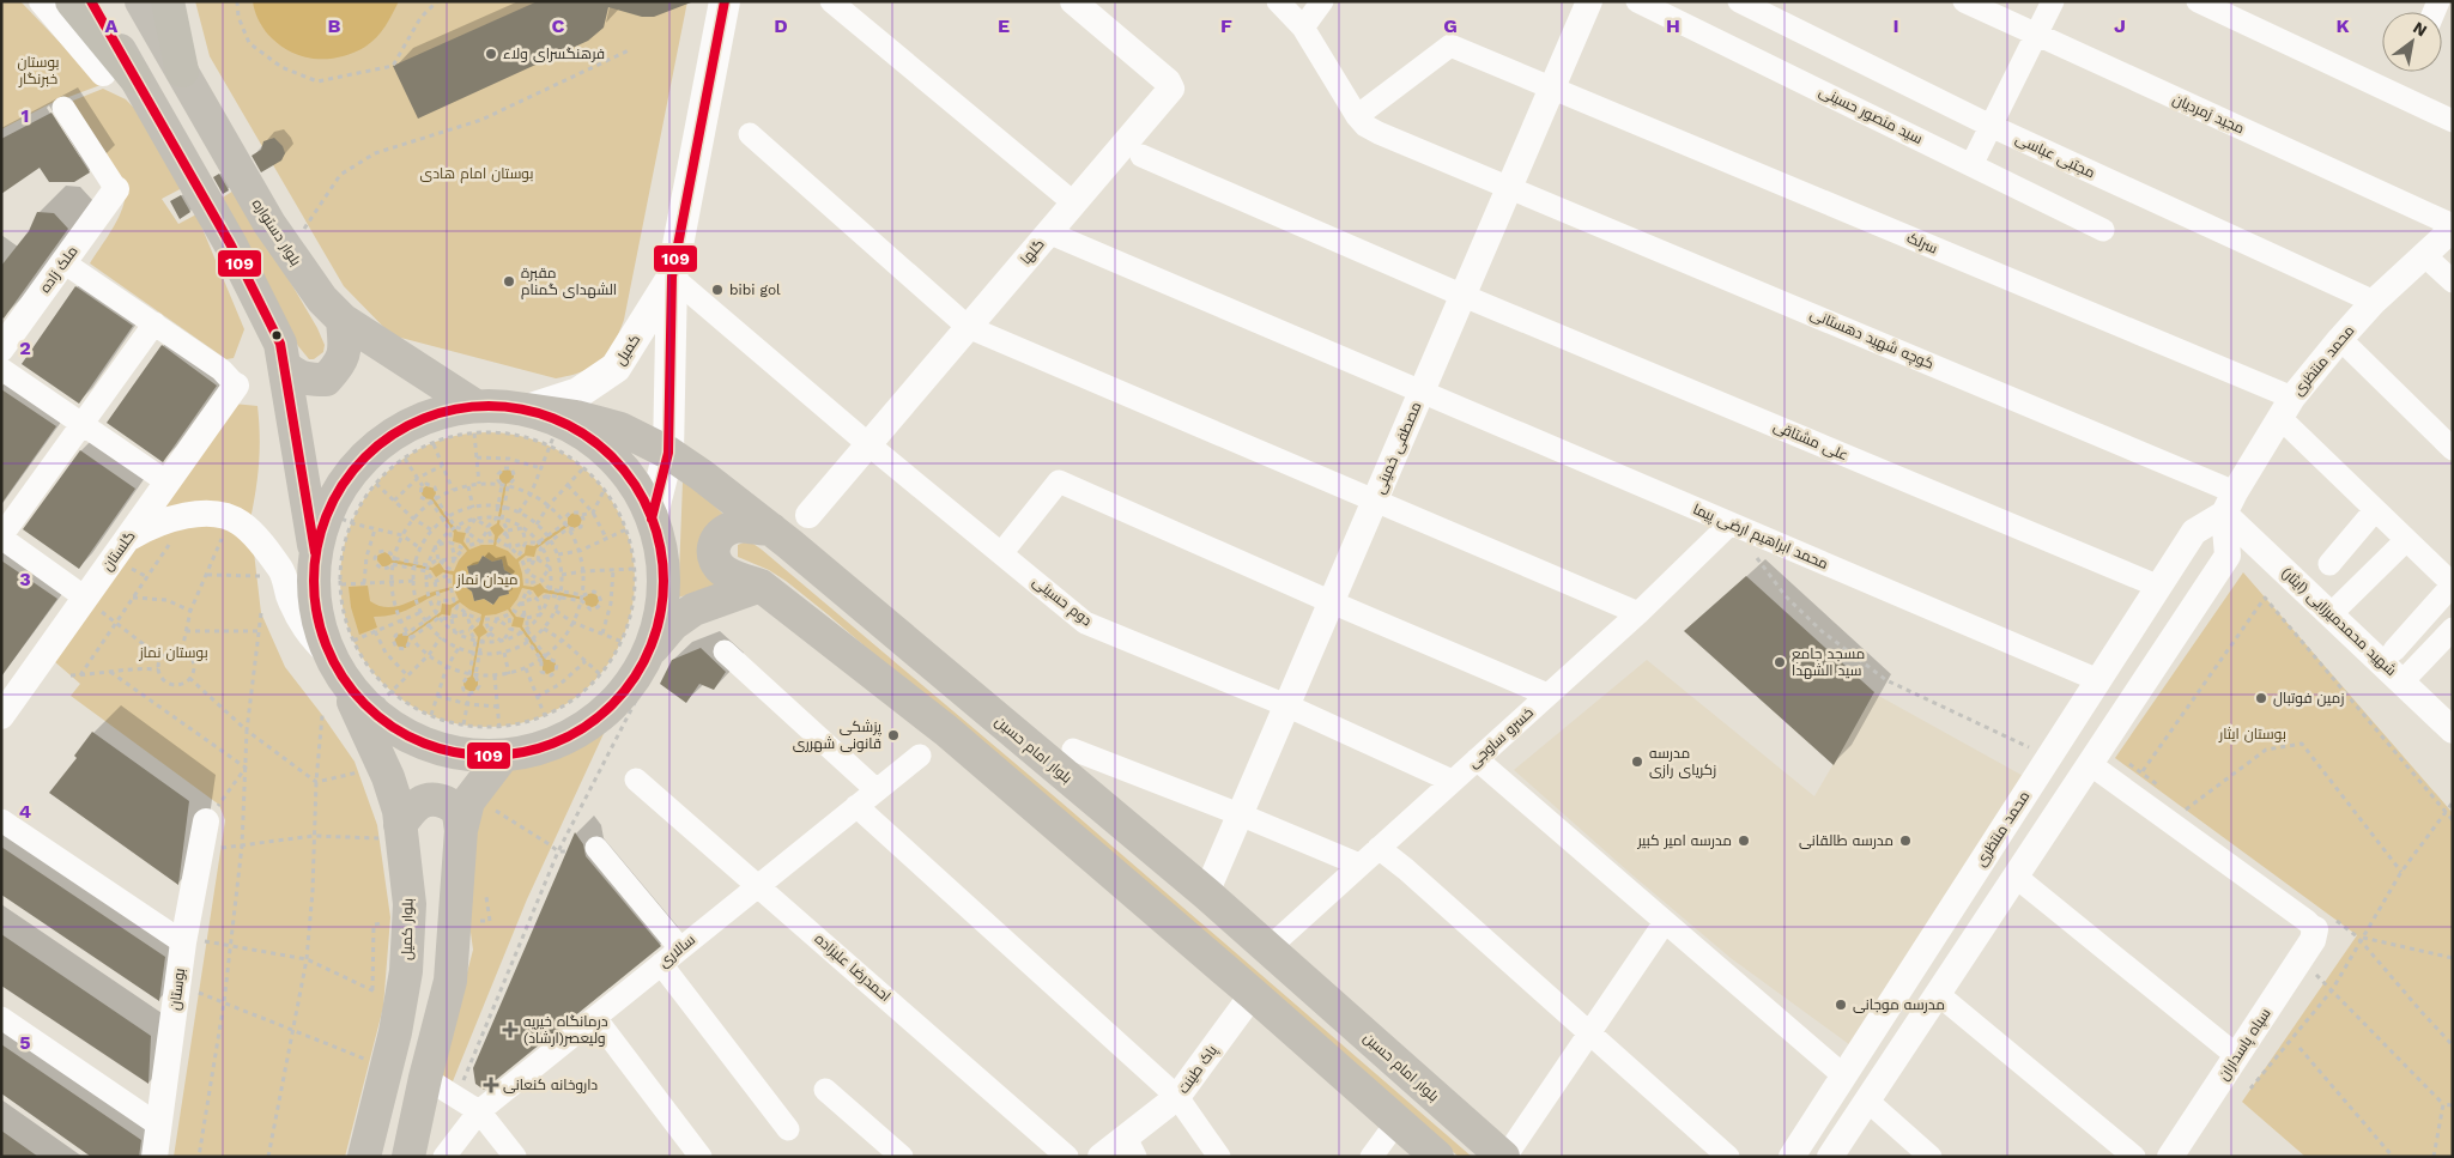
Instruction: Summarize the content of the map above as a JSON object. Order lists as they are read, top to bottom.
{
  "streets": {
    "main road": [
      "بلوار دستواره",
      "کمیل",
      "بلوار امام حسین",
      "بلوار کمیل"
    ],
    "street": [
      "مجید زمردیان",
      "سید منصور حسینی",
      "مجتبی عباسی",
      "سرلک",
      "گلها",
      "ملک زاده",
      "کوچه شهید دهستانی",
      "محمد منتظری",
      "علی مشتاقی",
      "مصطفی خمینی",
      "محمد ابراهیم ارضی پیما",
      "گلستان",
      "دوم حسینی",
      "شهید محمدمیرزایی (ایثار)",
      "خسرو ساوجی",
      "سالاری",
      "احمدرضا علیزاده",
      "بوستان",
      "سپاه پاسداران",
      "پاک طینت"
    ]
  },
  "crossings": [
    ["مجید زمردیان", "محمد منتظری"],
    ["مجتبی عباسی", "محمد منتظری"],
    ["سرلک", "کوچه شهید دهستانی"],
    ["سرلک", "محمد منتظری"],
    ["سرلک", "مصطفی خمینی"],
    ["گلها", "محمد ابراهیم ارضی پیما"],
    ["گلها", "دوم حسینی"],
    ["کوچه شهید دهستانی", "محمد منتظری"],
    ["کوچه شهید دهستانی", "مصطفی خمینی"],
    ["کوچه شهید دهستانی", "شهید محمدمیرزایی (ایثار)"],
    ["کمیل", "دوم حسینی"],
    ["کمیل", "بلوار امام حسین"],
    ["محمد منتظری", "علی مشتاقی"],
    ["محمد منتظری", "محمد ابراهیم ارضی پیما"],
    ["محمد منتظری", "شهید محمدمیرزایی (ایثار)"],
    ["علی مشتاقی", "مصطفی خمینی"],
    ["مصطفی خمینی", "محمد ابراهیم ارضی پیما"],
    ["مصطفی خمینی", "دوم حسینی"],
    ["مصطفی خمینی", "بلوار امام حسین"],
    ["محمد ابراهیم ارضی پیما", "خسرو ساوجی"],
    ["دوم حسینی", "خسرو ساوجی"],
    ["خسرو ساوجی", "بلوار امام حسین"],
    ["سالاری", "احمدرضا علیزاده"]
  ],
  "parks": [
    "بوستان خبرنگار",
    "بوستان امام هادی",
    "میدان نماز",
    "بوستان نماز",
    "بوستان ایثار"
  ],
  "places": {
    "other": [
      "فرهنگسرای ولاء",
      "مقبرة الشهدای گمنام",
      "bibi gol",
      "مسجد جامع سید الشهدا",
      "زمین فوتبال",
      "پزشکی قانونی شهرری",
      "مدرسه زکریای رازی",
      "مدرسه امیر کبیر",
      "مدرسه طالقانی",
      "مدرسه موجانی"
    ],
    "health": ["درمانگاه خیریه ولیعصر(ارشاد)", "داروخانه کنعانی"]
  },
  "lines": ["transit line 109"],
  "north": "top right",
  "grid": {
    "columns": [
      "A",
      "B",
      "C",
      "D",
      "E",
      "F",
      "G",
      "H",
      "I",
      "J",
      "K"
    ],
    "rows": [
      "1",
      "2",
      "3",
      "4",
      "5"
    ]
  }
}
